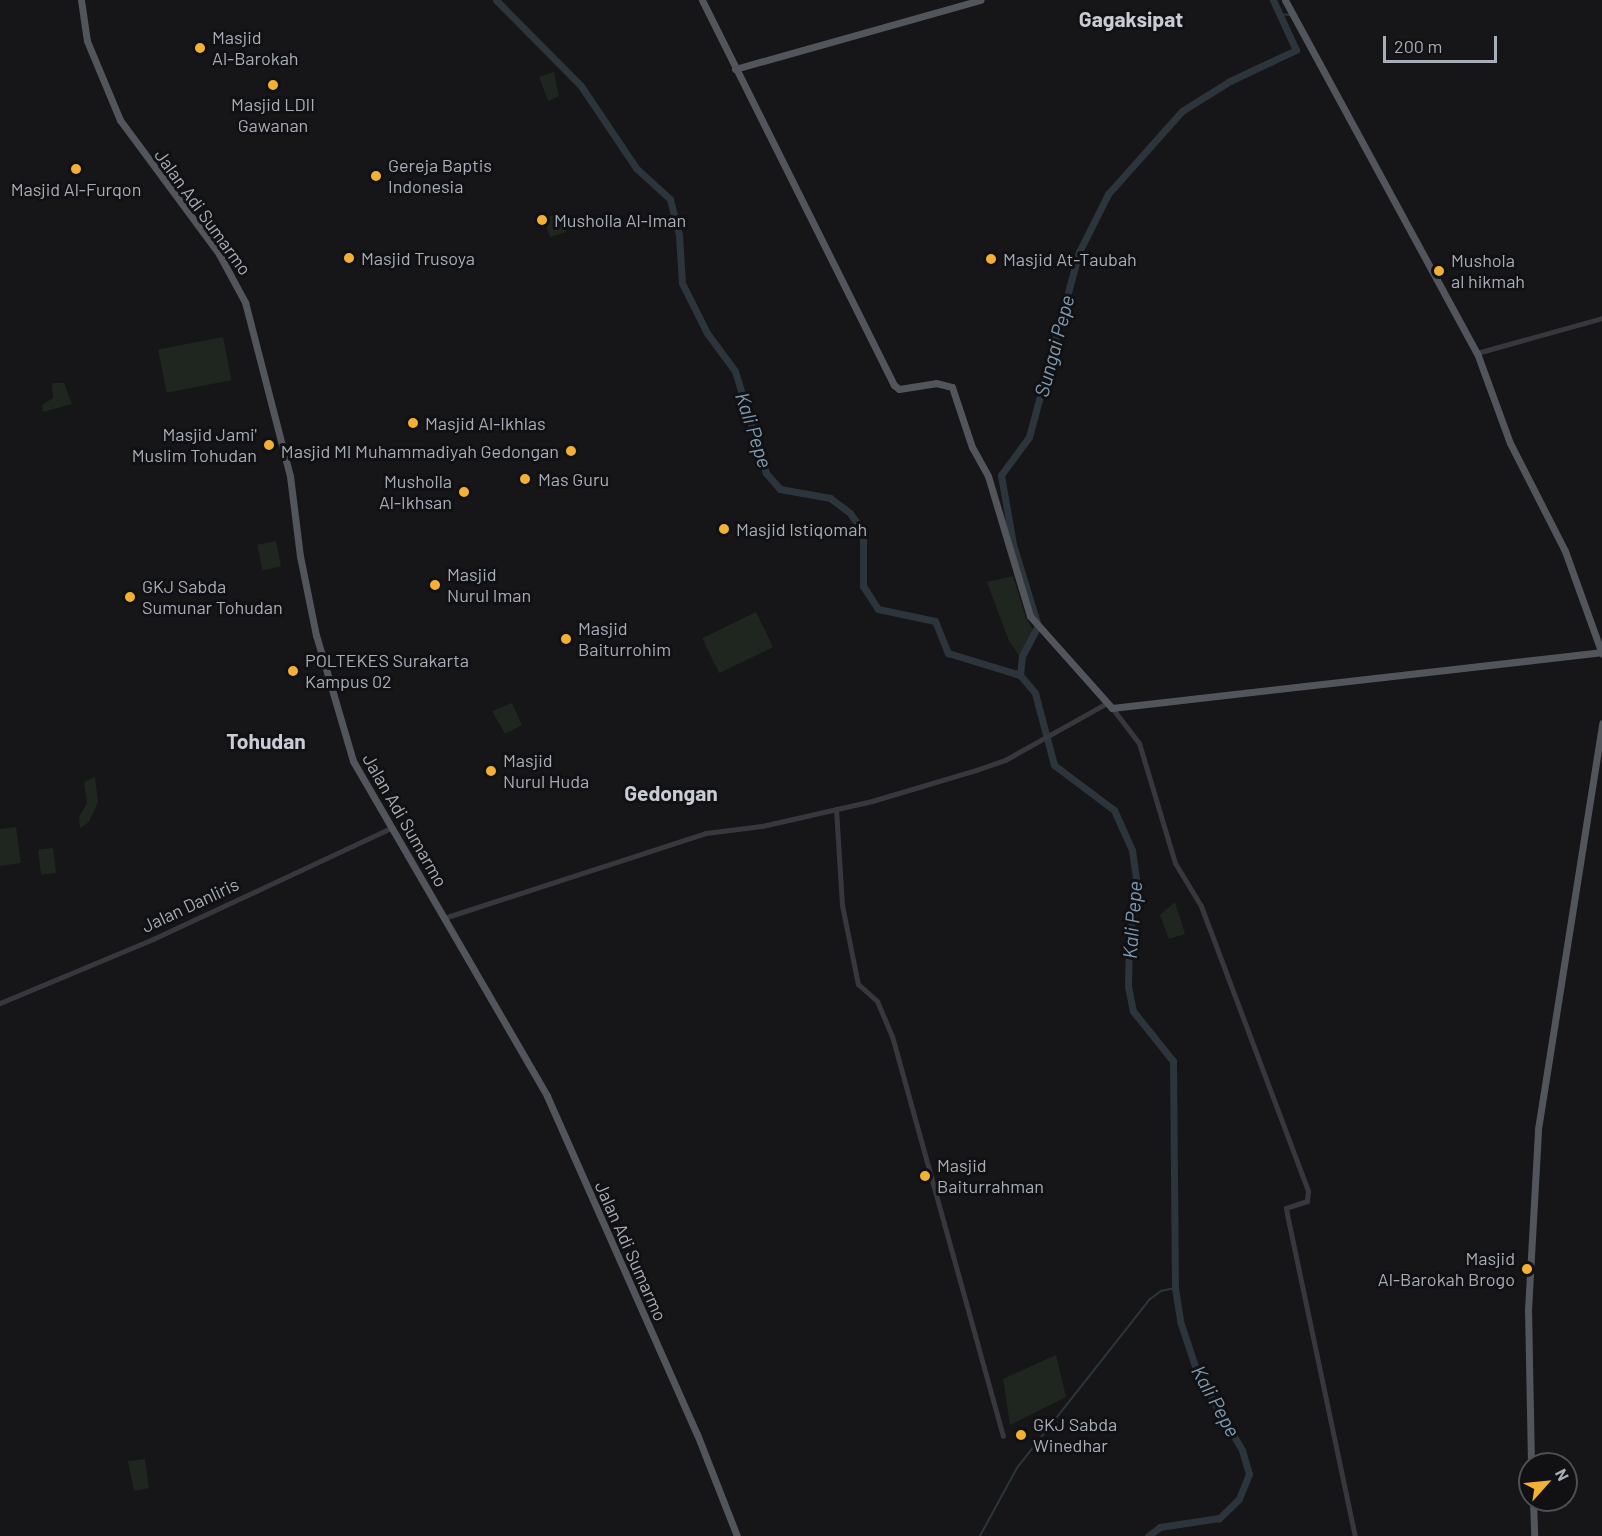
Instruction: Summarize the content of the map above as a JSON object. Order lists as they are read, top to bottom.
{
  "streets": {
    "main road": ["Jalan Adi Sumarmo"],
    "street": ["Jalan Danliris"]
  },
  "crossings": [
    ["Jalan Adi Sumarmo", "Jalan Danliris"]
  ],
  "districts": ["Gagaksipat", "Tohudan", "Gedongan"],
  "water": ["Sungai Pepe", "Kali Pepe"],
  "places": [
    "Masjid Al-Barokah",
    "Masjid LDII Gawanan",
    "Masjid Al-Furqon",
    "Gereja Baptis Indonesia",
    "Musholla Al-Iman",
    "Masjid Trusoya",
    "Masjid At-Taubah",
    "Mushola al hikmah",
    "Masjid Al-Ikhlas",
    "Masjid Jami' Muslim Tohudan",
    "Masjid MI Muhammadiyah Gedongan",
    "Mas Guru",
    "Musholla Al-Ikhsan",
    "Masjid Istiqomah",
    "Masjid Nurul Iman",
    "GKJ Sabda Sumunar Tohudan",
    "Masjid Baiturrohim",
    "POLTEKES Surakarta Kampus 02",
    "Masjid Nurul Huda",
    "Masjid Baiturrahman",
    "Masjid Al-Barokah Brogo",
    "GKJ Sabda Winedhar"
  ],
  "scale_bar": "200 m",
  "north": "top right"
}
